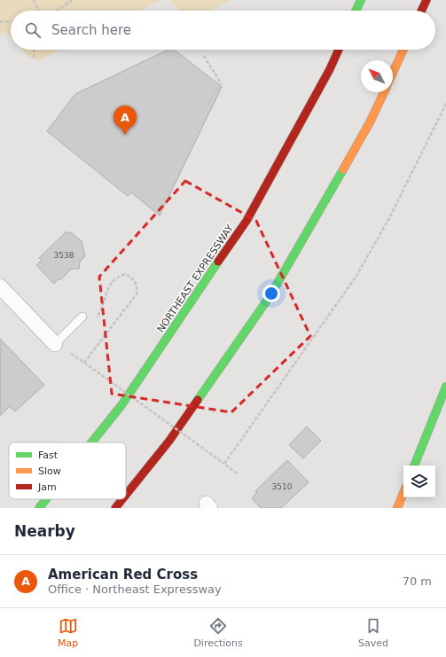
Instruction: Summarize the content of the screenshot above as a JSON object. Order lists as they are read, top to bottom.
{
  "streets": {
    "main road": ["NORTHEAST EXPRESSWAY"]
  },
  "house_numbers": ["3538", "3510"],
  "legend": ["Fast", "Slow", "Jam"],
  "north": "top left",
  "page": {
    "search": "Search here",
    "pins": "A",
    "heading": "Nearby",
    "list": [
      {
        "mark": "A",
        "name": "American Red Cross",
        "note": "Office · Northeast Expressway",
        "value": "70 m"
      }
    ],
    "nav": ["Map", "Directions", "Saved"]
  }
}
